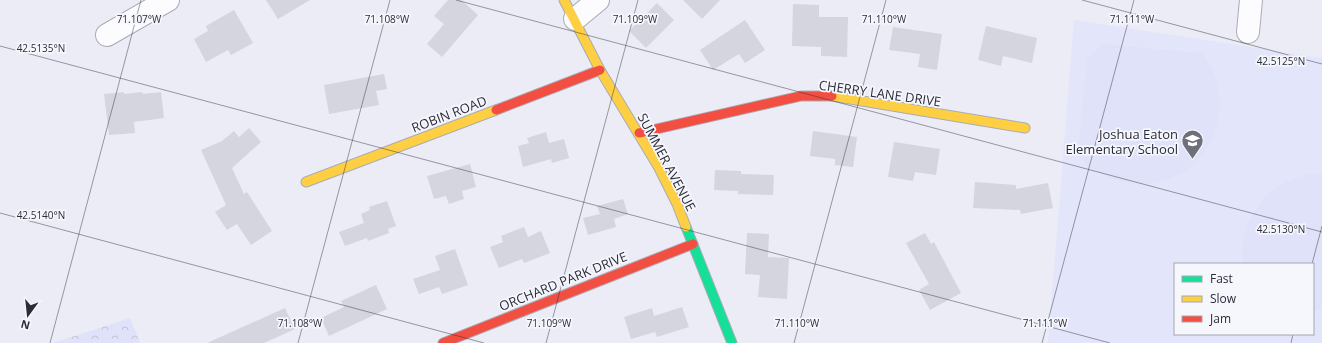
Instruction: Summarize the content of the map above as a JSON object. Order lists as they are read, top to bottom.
{
  "streets": {
    "street": [
      "CHERRY LANE DRIVE",
      "ROBIN ROAD",
      "SUMMER AVENUE",
      "ORCHARD PARK DRIVE"
    ]
  },
  "crossings": [
    ["CHERRY LANE DRIVE", "SUMMER AVENUE"],
    ["ROBIN ROAD", "SUMMER AVENUE"],
    ["SUMMER AVENUE", "ORCHARD PARK DRIVE"]
  ],
  "places": {
    "school or university": ["Joshua Eaton Elementary School"]
  },
  "legend": ["Fast", "Slow", "Jam"],
  "north": "bottom",
  "coordinates": [
    "71.107°W",
    "71.108°W",
    "71.109°W",
    "71.110°W",
    "71.111°W",
    "42.5135°N",
    "42.5125°N",
    "42.5140°N",
    "42.5130°N"
  ]
}
